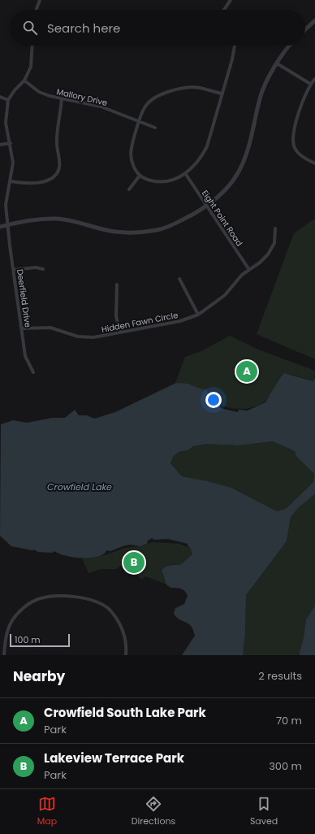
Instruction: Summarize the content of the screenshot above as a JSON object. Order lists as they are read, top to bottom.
{
  "streets": {
    "street": [
      "Mallory Drive",
      "Eight Point Road",
      "Deerfield Drive",
      "Hidden Fawn Circle"
    ]
  },
  "crossings": [
    ["Mallory Drive", "Eight Point Road"],
    ["Eight Point Road", "Hidden Fawn Circle"],
    ["Deerfield Drive", "Hidden Fawn Circle"]
  ],
  "water": ["Crowfield Lake"],
  "scale_bar": "100 m",
  "page": {
    "search": "Search here",
    "pins": ["A", "B"],
    "scale": "100 m",
    "heading": ["Nearby", "2 results"],
    "list": [
      {
        "mark": "A",
        "name": "Crowfield South Lake Park",
        "note": "Park",
        "value": "70 m"
      },
      {
        "mark": "B",
        "name": "Lakeview Terrace Park",
        "note": "Park",
        "value": "300 m"
      }
    ],
    "nav": ["Map", "Directions", "Saved"]
  }
}
